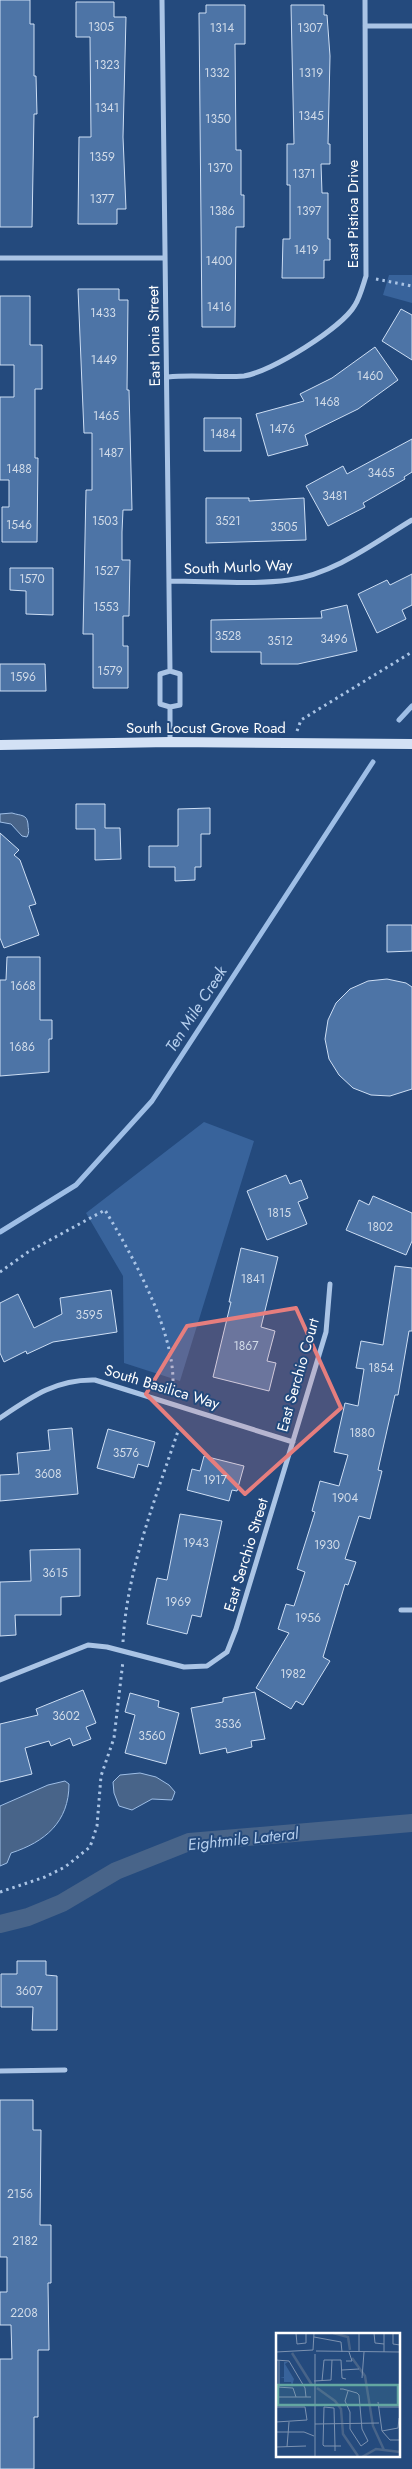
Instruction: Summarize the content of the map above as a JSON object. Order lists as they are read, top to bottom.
{
  "streets": {
    "main road": ["South Locust Grove Road"],
    "street": [
      "East Pistioa Drive",
      "East Ionia Street",
      "South Murlo Way",
      "East Serchio Court",
      "South Basilica Way",
      "East Serchio Street"
    ]
  },
  "crossings": [
    ["East Pistioa Drive", "East Ionia Street"],
    ["East Ionia Street", "South Murlo Way"],
    ["East Ionia Street", "South Locust Grove Road"],
    ["East Serchio Court", "South Basilica Way"],
    ["East Serchio Court", "East Serchio Street"],
    ["South Basilica Way", "East Serchio Street"]
  ],
  "water": ["Ten Mile Creek", "Eightmile Lateral"],
  "house_numbers": [
    "1305",
    "1314",
    "1307",
    "1323",
    "1332",
    "1319",
    "1341",
    "1345",
    "1350",
    "1359",
    "1370",
    "1371",
    "1377",
    "1386",
    "1397",
    "1419",
    "1400",
    "1416",
    "1433",
    "1449",
    "1460",
    "1468",
    "1465",
    "1476",
    "1484",
    "1487",
    "1488",
    "3465",
    "3481",
    "1503",
    "3521",
    "1546",
    "3505",
    "1527",
    "1570",
    "1553",
    "3528",
    "3496",
    "3512",
    "1579",
    "1596",
    "1668",
    "1686",
    "1815",
    "1802",
    "1841",
    "3595",
    "1867",
    "1854",
    "1880",
    "3576",
    "3608",
    "1917",
    "1904",
    "1943",
    "1930",
    "3615",
    "1969",
    "1956",
    "1982",
    "3602",
    "3536",
    "3560",
    "3607",
    "2156",
    "2182",
    "2208"
  ]
}
